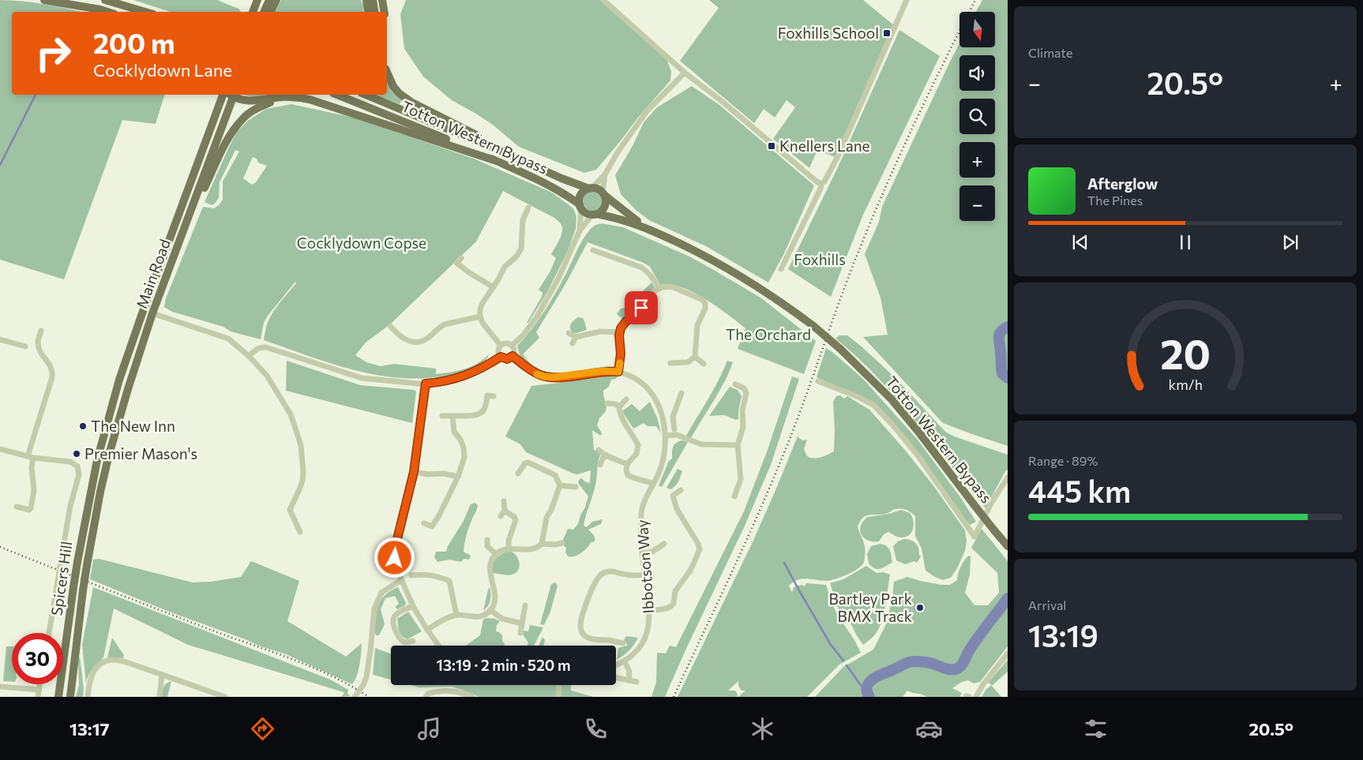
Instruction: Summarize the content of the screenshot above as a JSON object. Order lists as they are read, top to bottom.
{
  "streets": {
    "main road": ["Totton Western Bypass", "Main Road", "Spicers Hill"],
    "street": ["Ibbotson Way"]
  },
  "crossings": [
    ["Main Road", "Spicers Hill"]
  ],
  "parks": ["Cocklydown Copse", "Foxhills", "The Orchard"],
  "places": {
    "transit": ["Foxhills School", "Knellers Lane"],
    "other": ["The New Inn", "Premier Mason's", "Bartley Park BMX Track"]
  },
  "north": "bottom",
  "page": {
    "tile": [
      "Climate",
      ["Range · 89%", "445 km"],
      ["Arrival", "13:19"]
    ],
    "map_buttons": ["+", "−"],
    "turn": ["200 m", "Cocklydown Lane"],
    "heat": ["−", "20.5°", "+"],
    "song": ["Afterglow", "The Pines"],
    "limit": "30",
    "trip": "13:19 · 2 min · 520 m",
    "tabs": ["13:17", "20.5°"],
    "gauge": ["20", "km/h"]
  }
}
